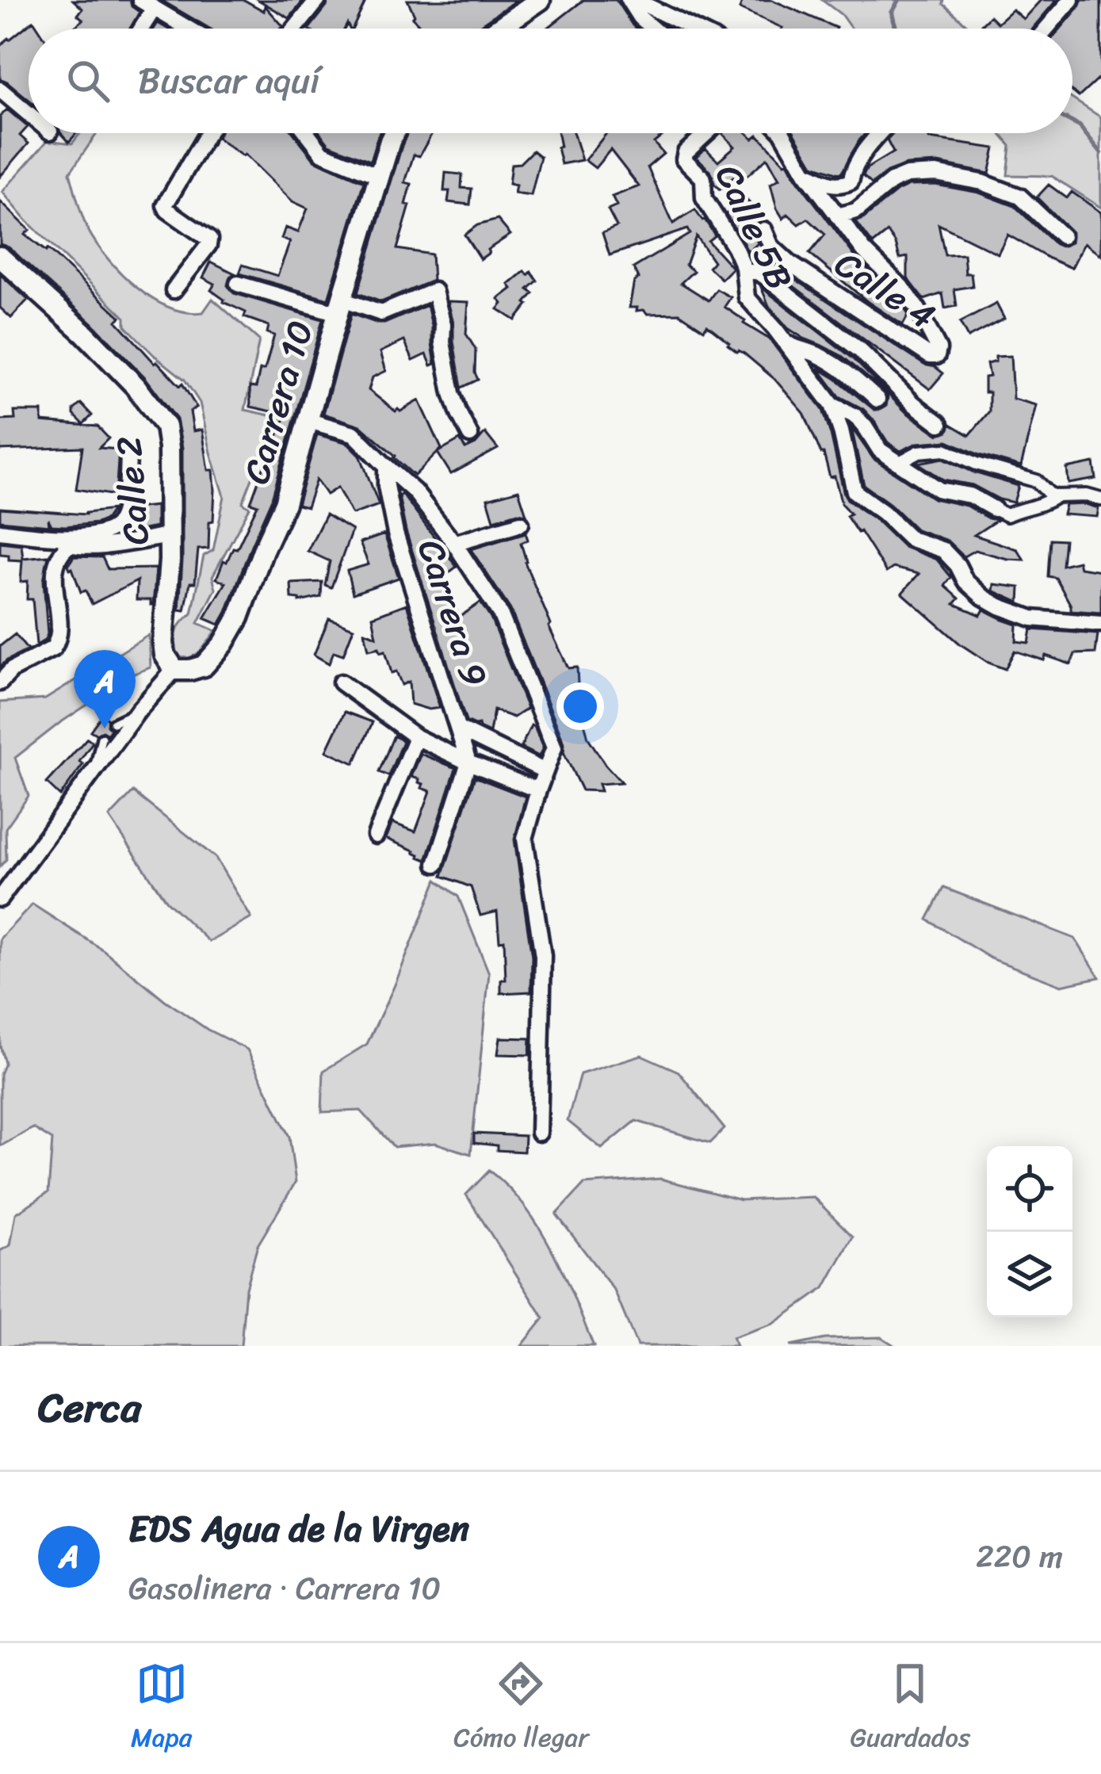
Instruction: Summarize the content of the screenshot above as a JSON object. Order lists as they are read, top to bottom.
{
  "streets": {
    "street": [
      "Calle 5B",
      "Calle 4",
      "Carrera 10",
      "Calle 2",
      "Carrera 9"
    ]
  },
  "crossings": [
    ["Carrera 10", "Calle 2"]
  ],
  "page": {
    "search": "Buscar aquí",
    "pins": "A",
    "heading": "Cerca",
    "list": [
      {
        "mark": "A",
        "name": "EDS Agua de la Virgen",
        "note": "Gasolinera · Carrera 10",
        "value": "220 m"
      }
    ],
    "nav": ["Mapa", "Cómo llegar", "Guardados"]
  }
}
